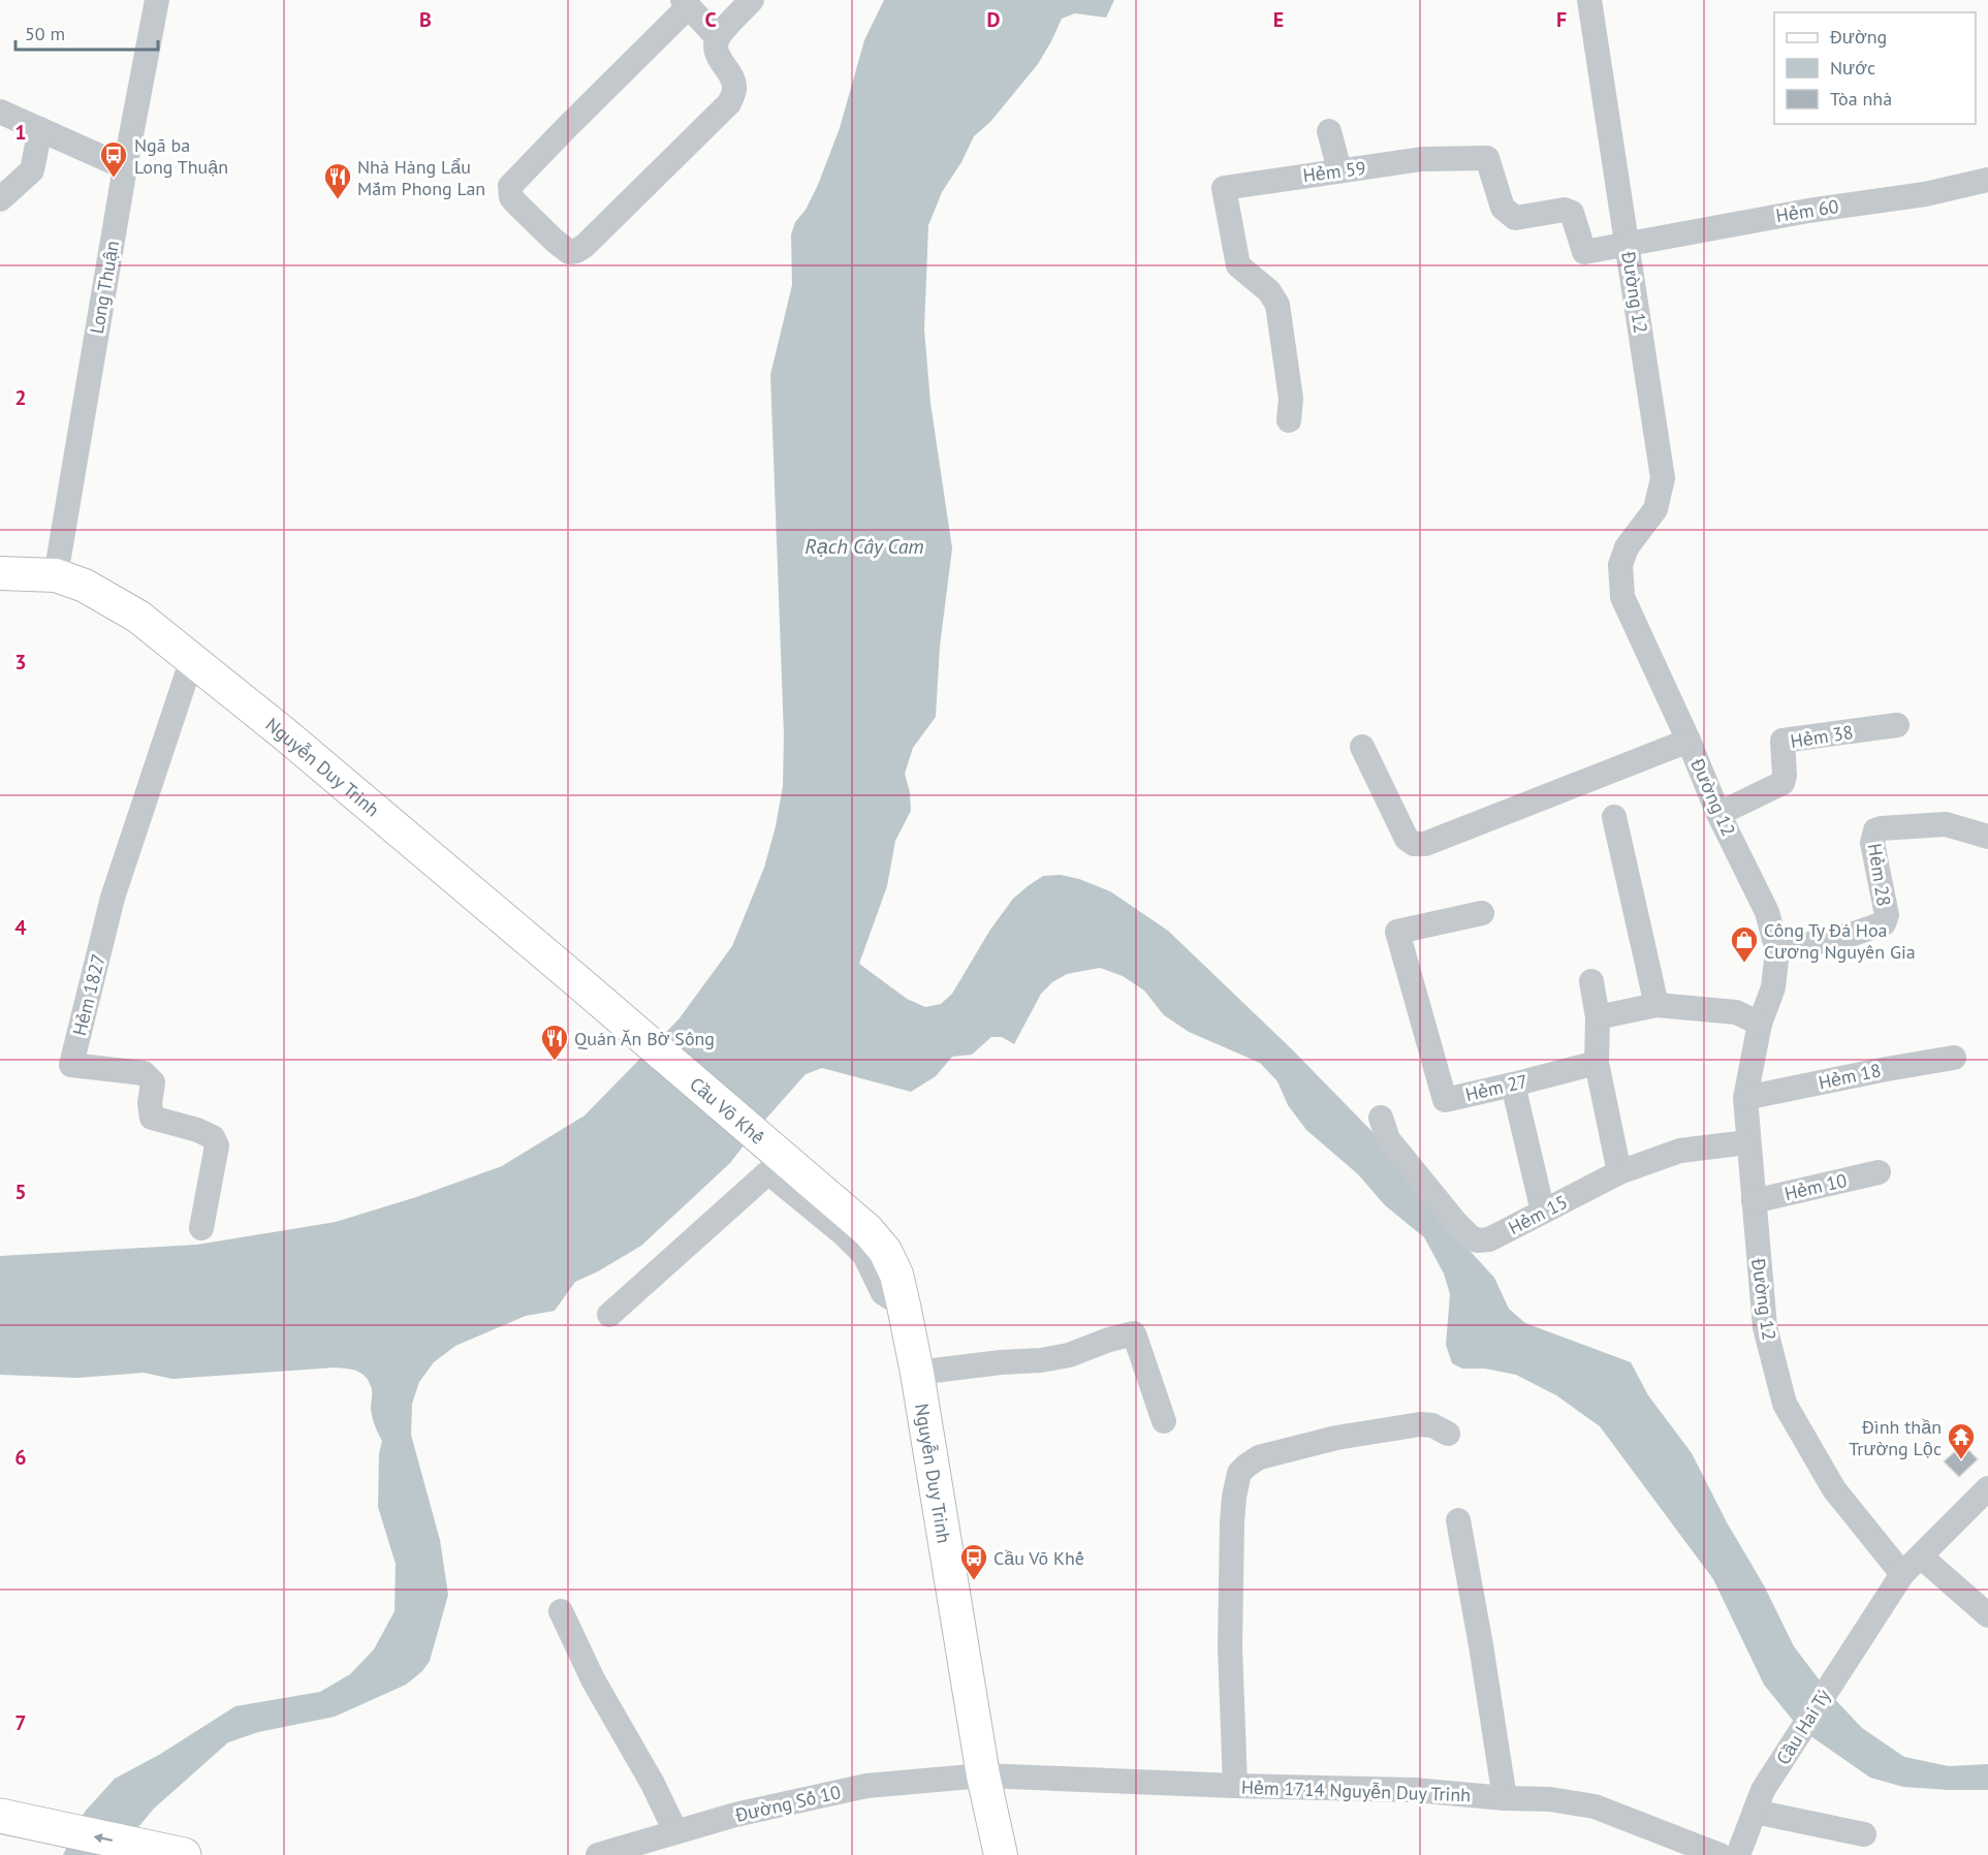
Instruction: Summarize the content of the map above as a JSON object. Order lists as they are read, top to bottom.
{
  "streets": {
    "main road": ["Nguyễn Duy Trinh", "Cầu Võ Khế"],
    "street": [
      "Hẻm 59",
      "Hẻm 60",
      "Long Thuận",
      "Đường 12",
      "Hẻm 38",
      "Hẻm 28",
      "Hẻm 1827",
      "Hẻm 18",
      "Hẻm 27",
      "Hẻm 10",
      "Hẻm 15",
      "Cầu Hai Tý",
      "Hẻm 1714 Nguyễn Duy Trinh",
      "Đường Số 10"
    ]
  },
  "crossings": [
    ["Hẻm 59", "Hẻm 60"],
    ["Hẻm 59", "Đường 12"],
    ["Hẻm 60", "Đường 12"],
    ["Long Thuận", "Nguyễn Duy Trinh"],
    ["Đường 12", "Hẻm 38"],
    ["Đường 12", "Hẻm 28"],
    ["Đường 12", "Hẻm 18"],
    ["Đường 12", "Hẻm 10"],
    ["Đường 12", "Hẻm 15"],
    ["Đường 12", "Cầu Hai Tý"],
    ["Nguyễn Duy Trinh", "Hẻm 1827"],
    ["Nguyễn Duy Trinh", "Cầu Võ Khế"],
    ["Nguyễn Duy Trinh", "Hẻm 1714 Nguyễn Duy Trinh"],
    ["Nguyễn Duy Trinh", "Đường Số 10"],
    ["Hẻm 1714 Nguyễn Duy Trinh", "Đường Số 10"]
  ],
  "water": ["Rạch Cây Cam"],
  "places": {
    "bus stop": ["Ngã ba Long Thuận", "Cầu Võ Khế"],
    "restaurant": ["Nhà Hàng Lẩu Mắm Phong Lan", "Quán Ăn Bờ Sông"],
    "shop": ["Công Ty Đá Hoa Cương Nguyên Gia"],
    "temple": ["Đình thần Trường Lộc"]
  },
  "legend": ["Đường", "Nước", "Tòa nhà"],
  "scale_bar": "50 m",
  "grid": {
    "columns": [
      "B",
      "C",
      "D",
      "E",
      "F"
    ],
    "rows": [
      "1",
      "2",
      "3",
      "4",
      "5",
      "6",
      "7"
    ]
  }
}
